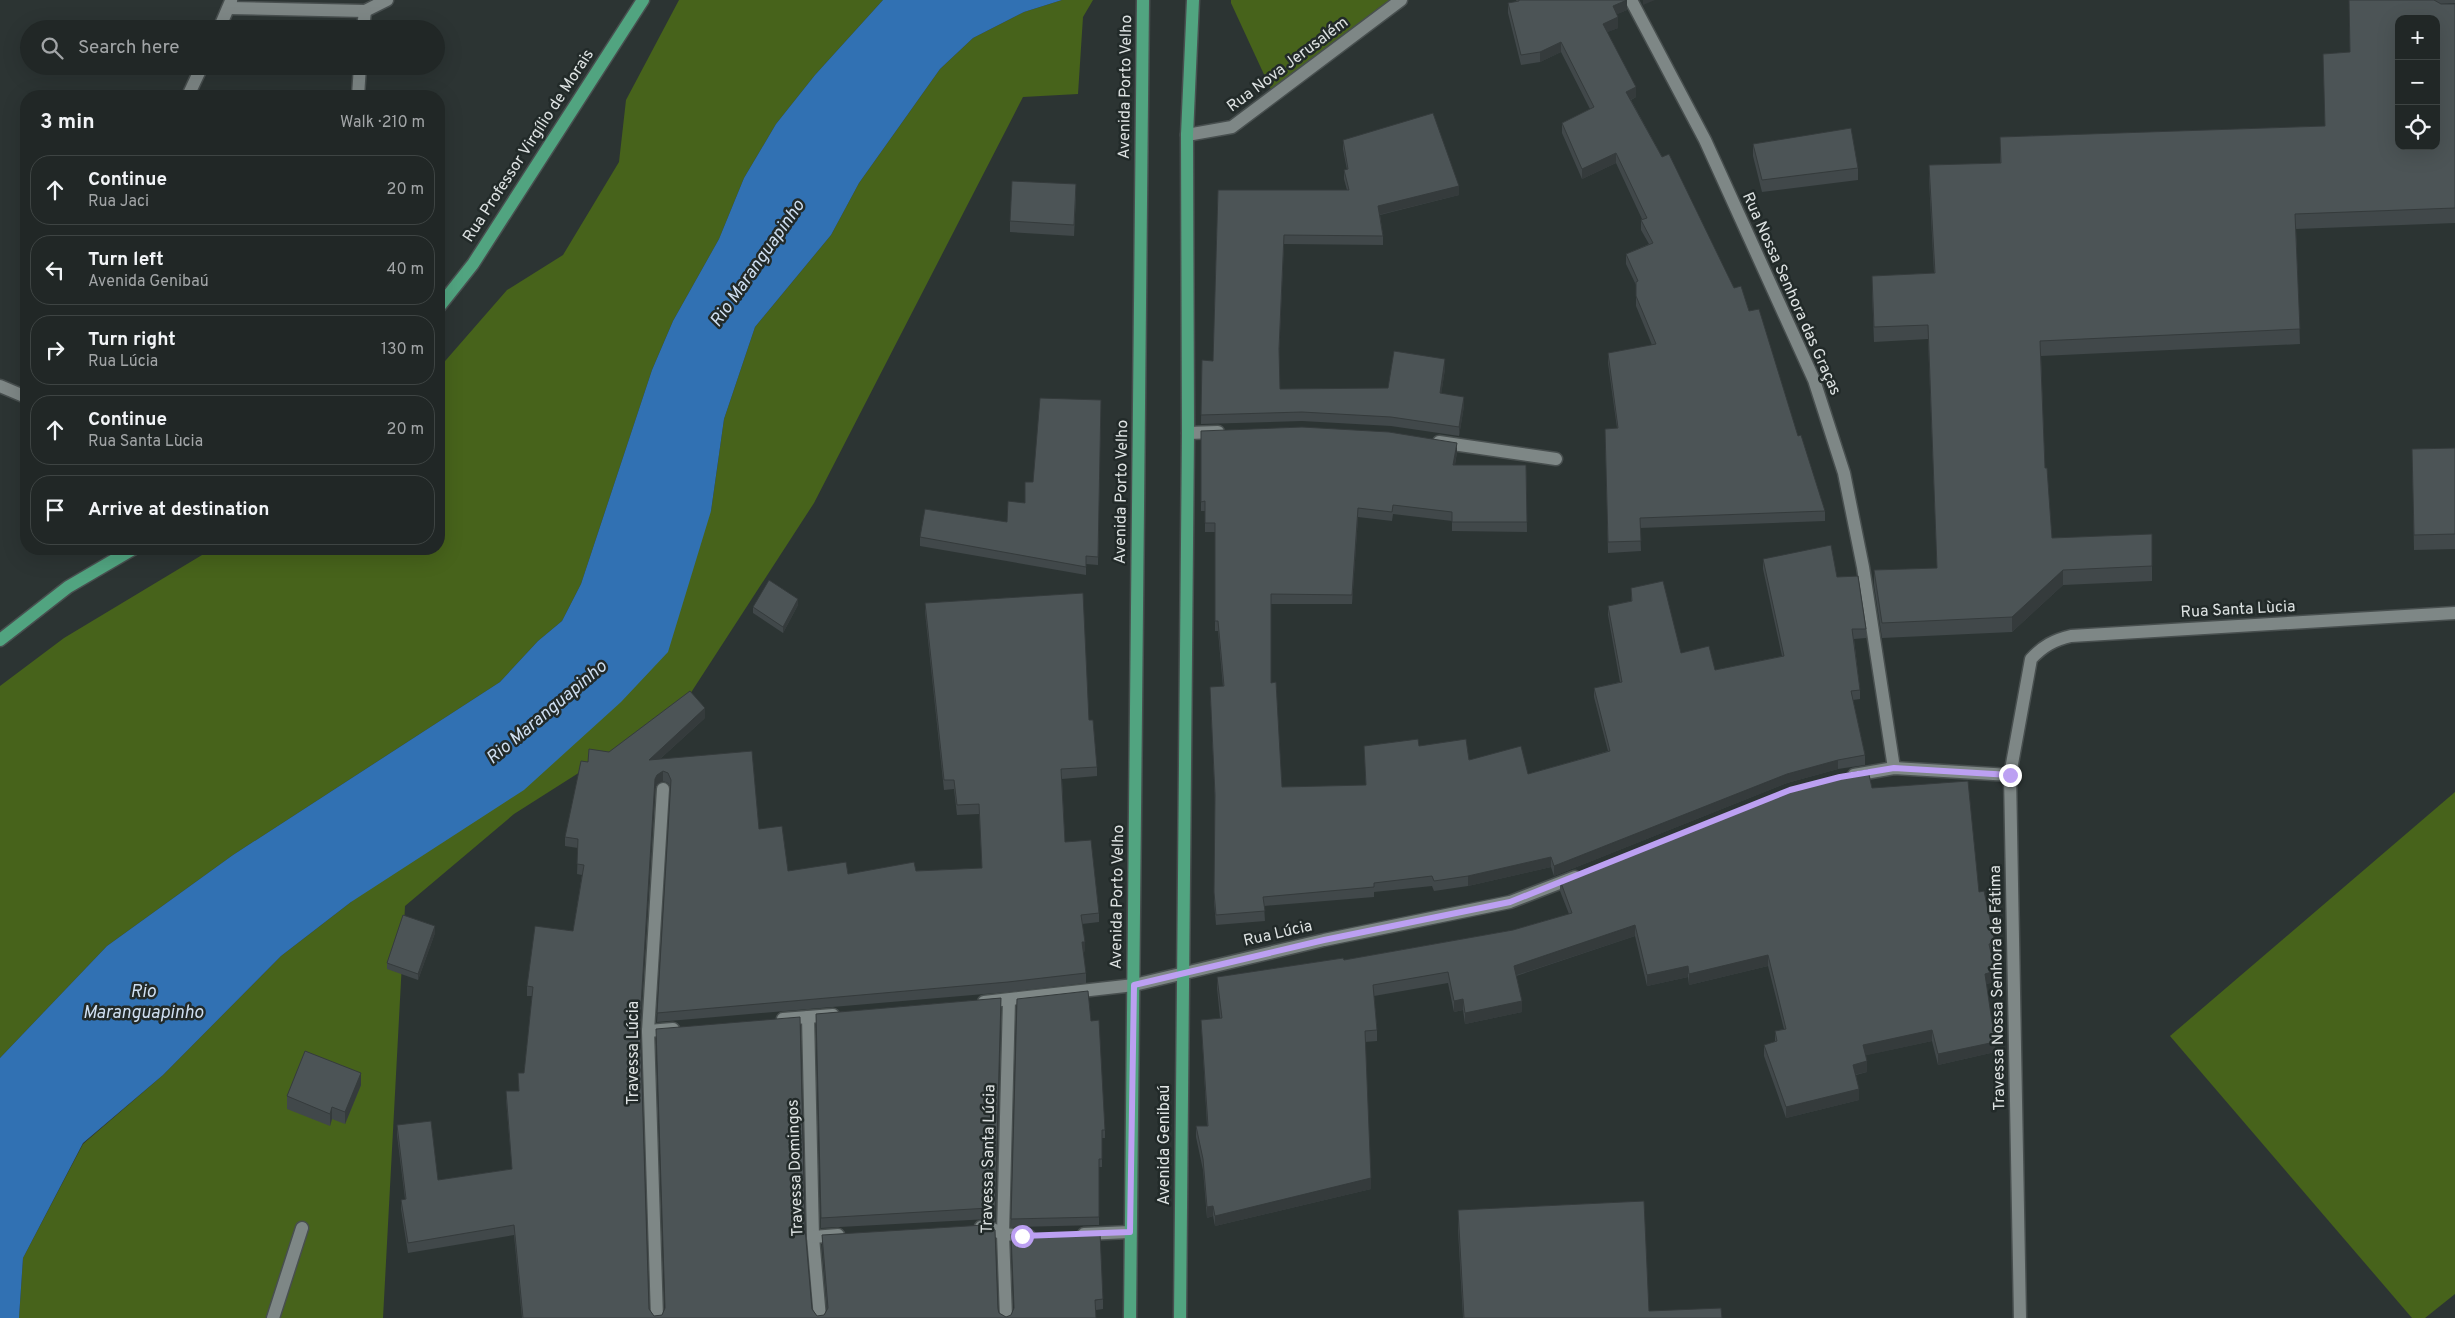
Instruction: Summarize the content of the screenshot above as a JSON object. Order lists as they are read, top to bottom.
{
  "streets": {
    "main road": ["Avenida Porto Velho", "Rua Professor Virgílio de Morais", "Avenida Genibaú"],
    "street": [
      "Rua Nova Jerusalém",
      "Rua Nossa Senhora das Graças",
      "Rua Santa Lùcia",
      "Rua Lúcia",
      "Travessa Nossa Senhora de Fátima",
      "Travessa Lúcia",
      "Travessa Santa Lúcia",
      "Travessa Domingos"
    ]
  },
  "crossings": [
    ["Avenida Porto Velho", "Rua Lúcia"],
    ["Avenida Porto Velho", "Avenida Genibaú"],
    ["Rua Santa Lùcia", "Travessa Nossa Senhora de Fátima"],
    ["Rua Lúcia", "Avenida Genibaú"],
    ["Rua Lúcia", "Travessa Santa Lúcia"]
  ],
  "water": ["Rio Maranguapinho"],
  "page": {
    "map_buttons": ["+", "−"],
    "search": "Search here",
    "heading": ["3 min", "Walk · 210 m"],
    "list": [
      ["Continue", "Rua Jaci", "20 m"],
      ["Turn left", "Avenida Genibaú", "40 m"],
      ["Turn right", "Rua Lúcia", "130 m"],
      ["Continue", "Rua Santa Lùcia", "20 m"],
      "Arrive at destination"
    ]
  }
}
